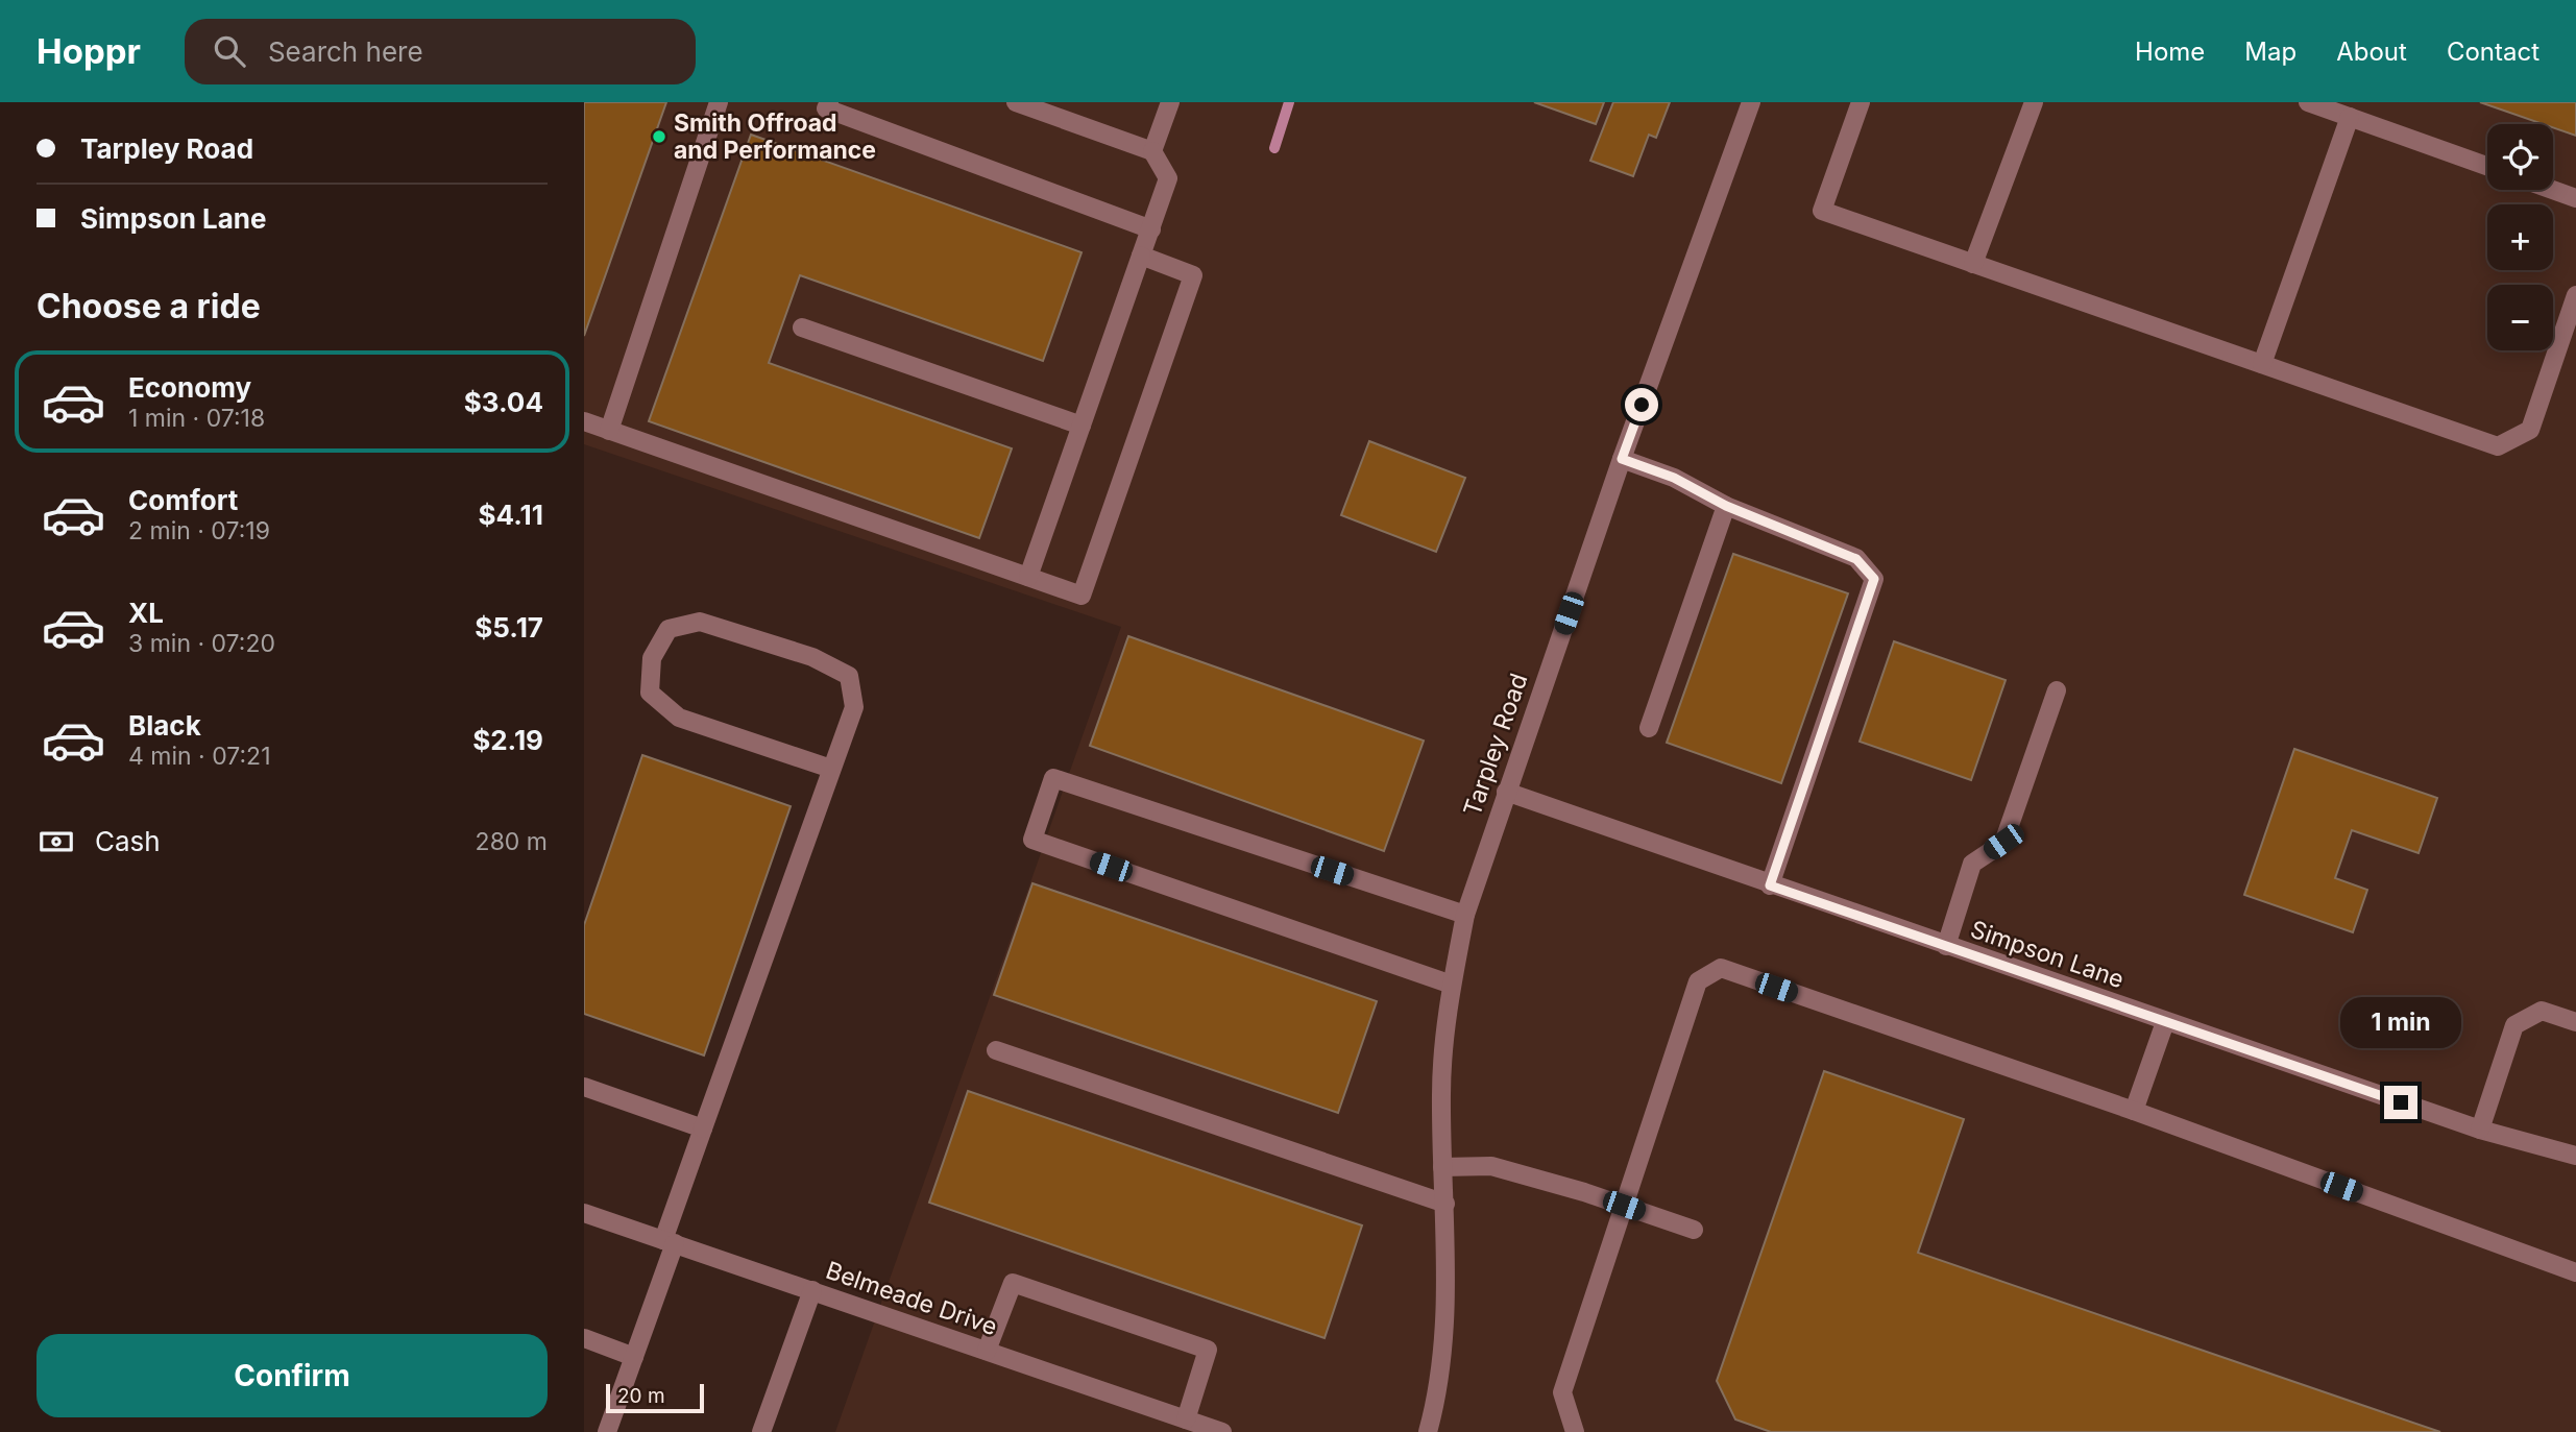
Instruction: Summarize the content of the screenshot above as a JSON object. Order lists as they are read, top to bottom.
{
  "streets": {
    "street": ["Tarpley Road", "Simpson Lane", "Belmeade Drive"]
  },
  "crossings": [
    ["Tarpley Road", "Simpson Lane"]
  ],
  "places": ["Smith Offroad and Performance"],
  "scale_bar": "20 m",
  "page": {
    "header": "Hoppr",
    "search": "Search here",
    "nav": [
      "Home",
      "Map",
      "About",
      "Contact"
    ],
    "banner": ["Tarpley Road", "Simpson Lane"],
    "map_buttons": ["+", "−"],
    "heading": "Choose a ride",
    "list": [
      {
        "name": "Economy",
        "note": "1 min · 07:18",
        "value": "$3.04"
      },
      {
        "name": "Comfort",
        "note": "2 min · 07:19",
        "value": "$4.11"
      },
      {
        "name": "XL",
        "note": "3 min · 07:20",
        "value": "$5.17"
      },
      {
        "name": "Black",
        "note": "4 min · 07:21",
        "value": "$2.19"
      }
    ],
    "pay": ["Cash", "280 m"],
    "bubble": "1 min",
    "buttons": "Confirm",
    "scale": "20 m"
  }
}
